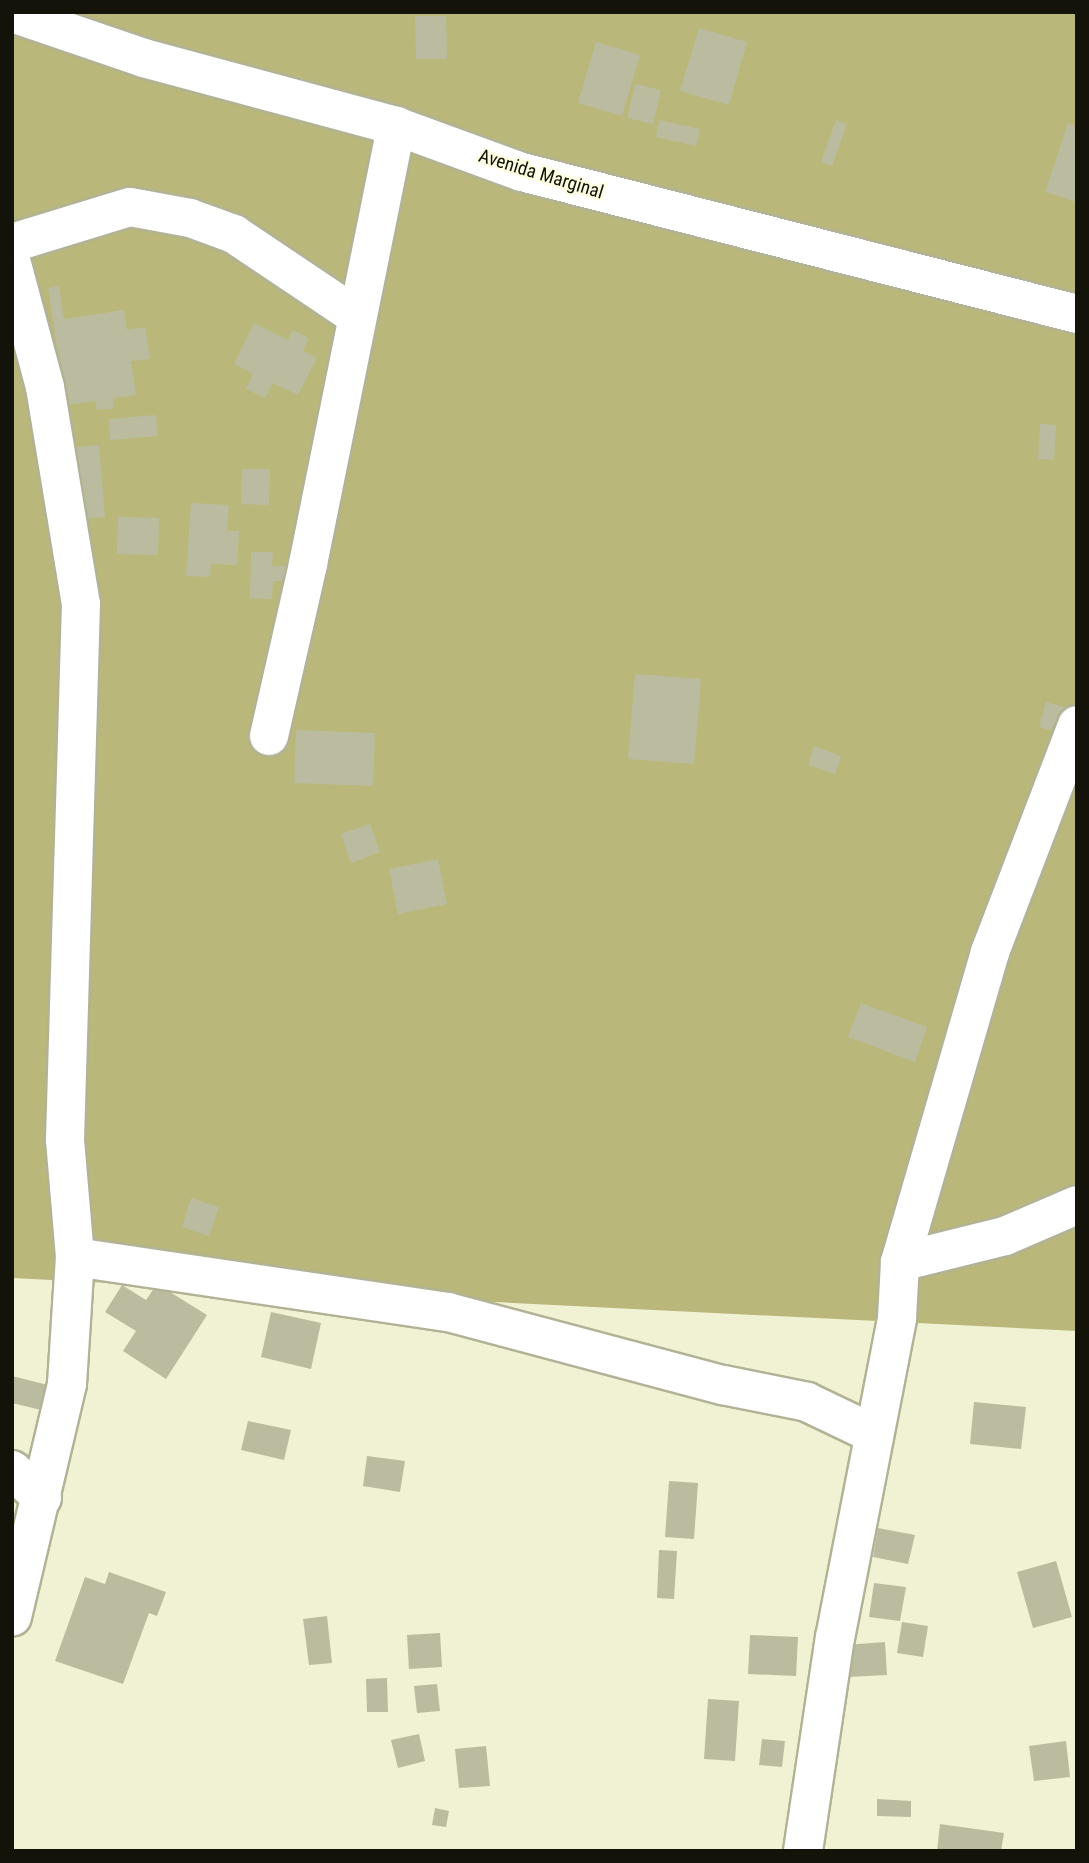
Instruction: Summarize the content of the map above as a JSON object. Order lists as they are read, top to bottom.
{
  "streets": {
    "street": ["Avenida Marginal"]
  }
}
